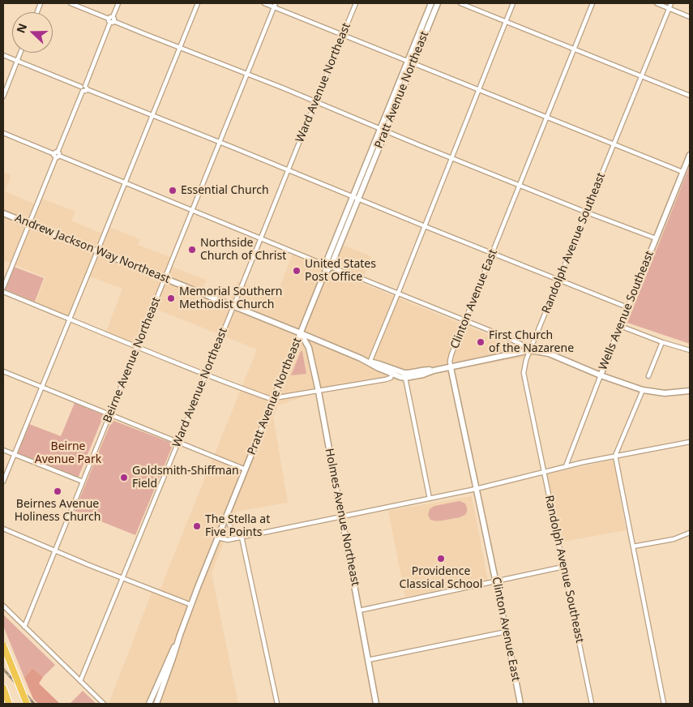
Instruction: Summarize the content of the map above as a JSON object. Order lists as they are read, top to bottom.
{
  "streets": {
    "main road": [
      "Pratt Avenue Northeast",
      "Andrew Jackson Way Northeast",
      "Clinton Avenue East",
      "Wells Avenue Southeast",
      "Holmes Avenue Northeast"
    ],
    "street": ["Ward Avenue Northeast", "Randolph Avenue Southeast", "Beirne Avenue Northeast"]
  },
  "crossings": [
    ["Ward Avenue Northeast", "Andrew Jackson Way Northeast"],
    ["Pratt Avenue Northeast", "Andrew Jackson Way Northeast"],
    ["Pratt Avenue Northeast", "Holmes Avenue Northeast"],
    ["Andrew Jackson Way Northeast", "Beirne Avenue Northeast"],
    ["Andrew Jackson Way Northeast", "Holmes Avenue Northeast"]
  ],
  "parks": ["Beirne Avenue Park"],
  "places": [
    "Essential Church",
    "Northside Church of Christ",
    "United States Post Office",
    "Memorial Southern Methodist Church",
    "First Church of the Nazarene",
    "Goldsmith-Shiffman Field",
    "Beirnes Avenue Holiness Church",
    "The Stella at Five Points",
    "Providence Classical School"
  ],
  "north": "left"
}
